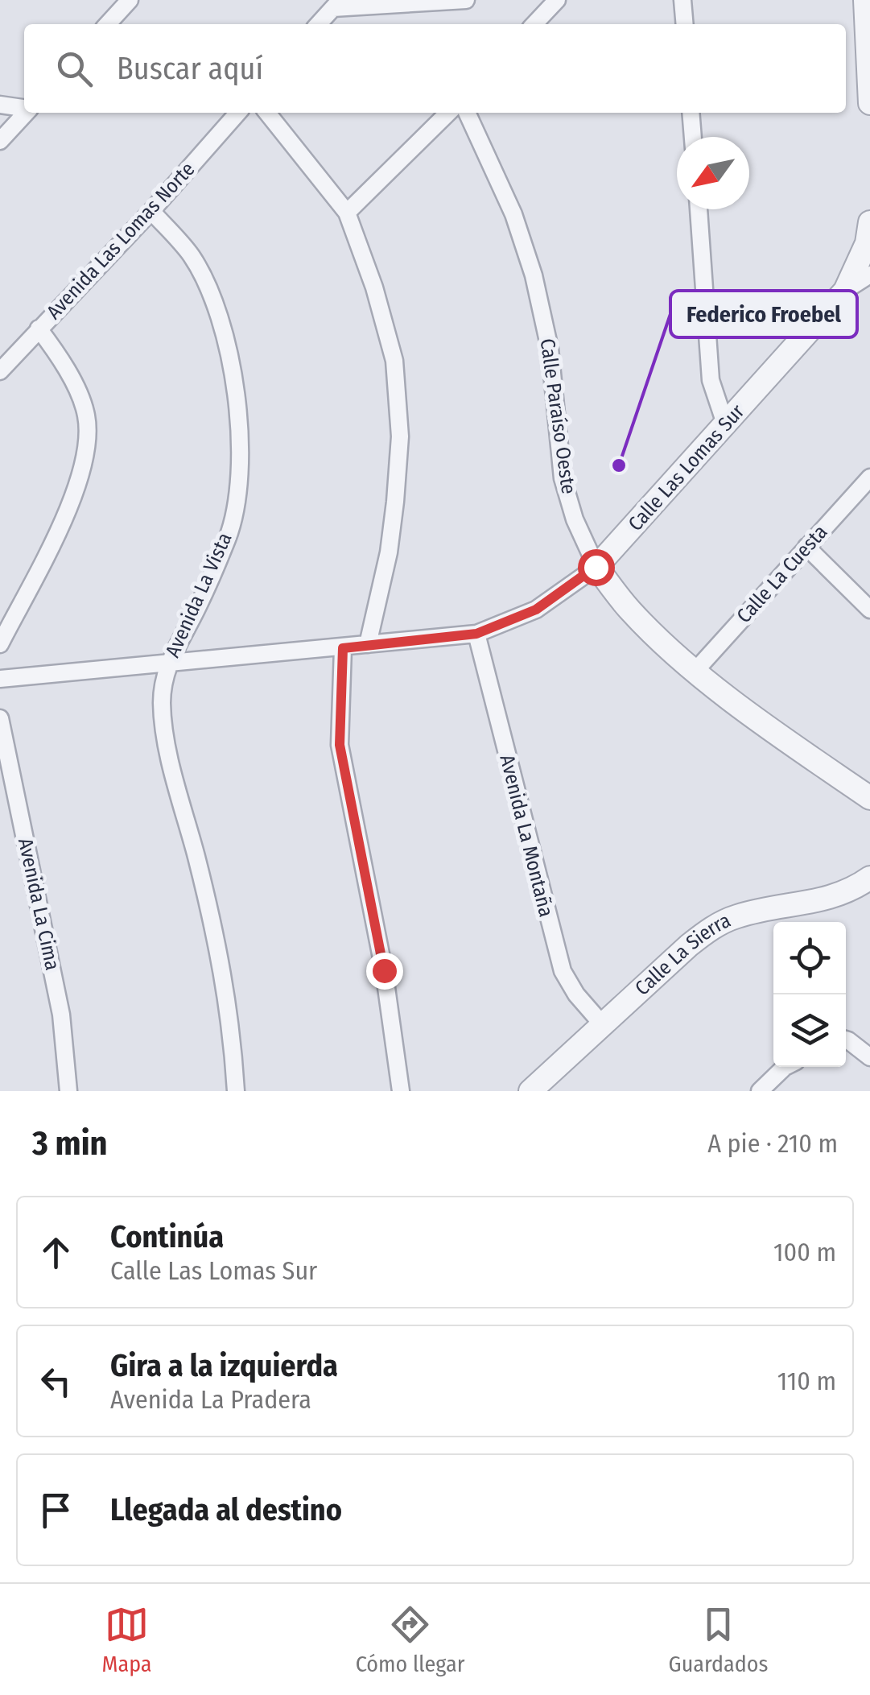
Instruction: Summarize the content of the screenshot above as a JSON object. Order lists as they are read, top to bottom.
{
  "streets": {
    "street": [
      "Avenida Las Lomas Norte",
      "Calle Paraíso Oeste",
      "Calle Las Lomas Sur",
      "Calle La Cuesta",
      "Avenida La Vista",
      "Avenida La Montaña",
      "Avenida La Cima",
      "Calle La Sierra"
    ]
  },
  "crossings": [
    ["Avenida Las Lomas Norte", "Avenida La Vista"],
    ["Calle Paraíso Oeste", "Calle Las Lomas Sur"],
    ["Calle Paraíso Oeste", "Calle La Cuesta"],
    ["Calle Las Lomas Sur", "Avenida La Vista"],
    ["Calle Las Lomas Sur", "Avenida La Montaña"],
    ["Avenida La Montaña", "Calle La Sierra"]
  ],
  "places": ["Federico Froebel"],
  "north": "bottom left",
  "page": {
    "search": "Buscar aquí",
    "heading": ["3 min", "A pie · 210 m"],
    "list": [
      ["Continúa", "Calle Las Lomas Sur", "100 m"],
      ["Gira a la izquierda", "Avenida La Pradera", "110 m"],
      "Llegada al destino"
    ],
    "nav": ["Mapa", "Cómo llegar", "Guardados"]
  }
}
